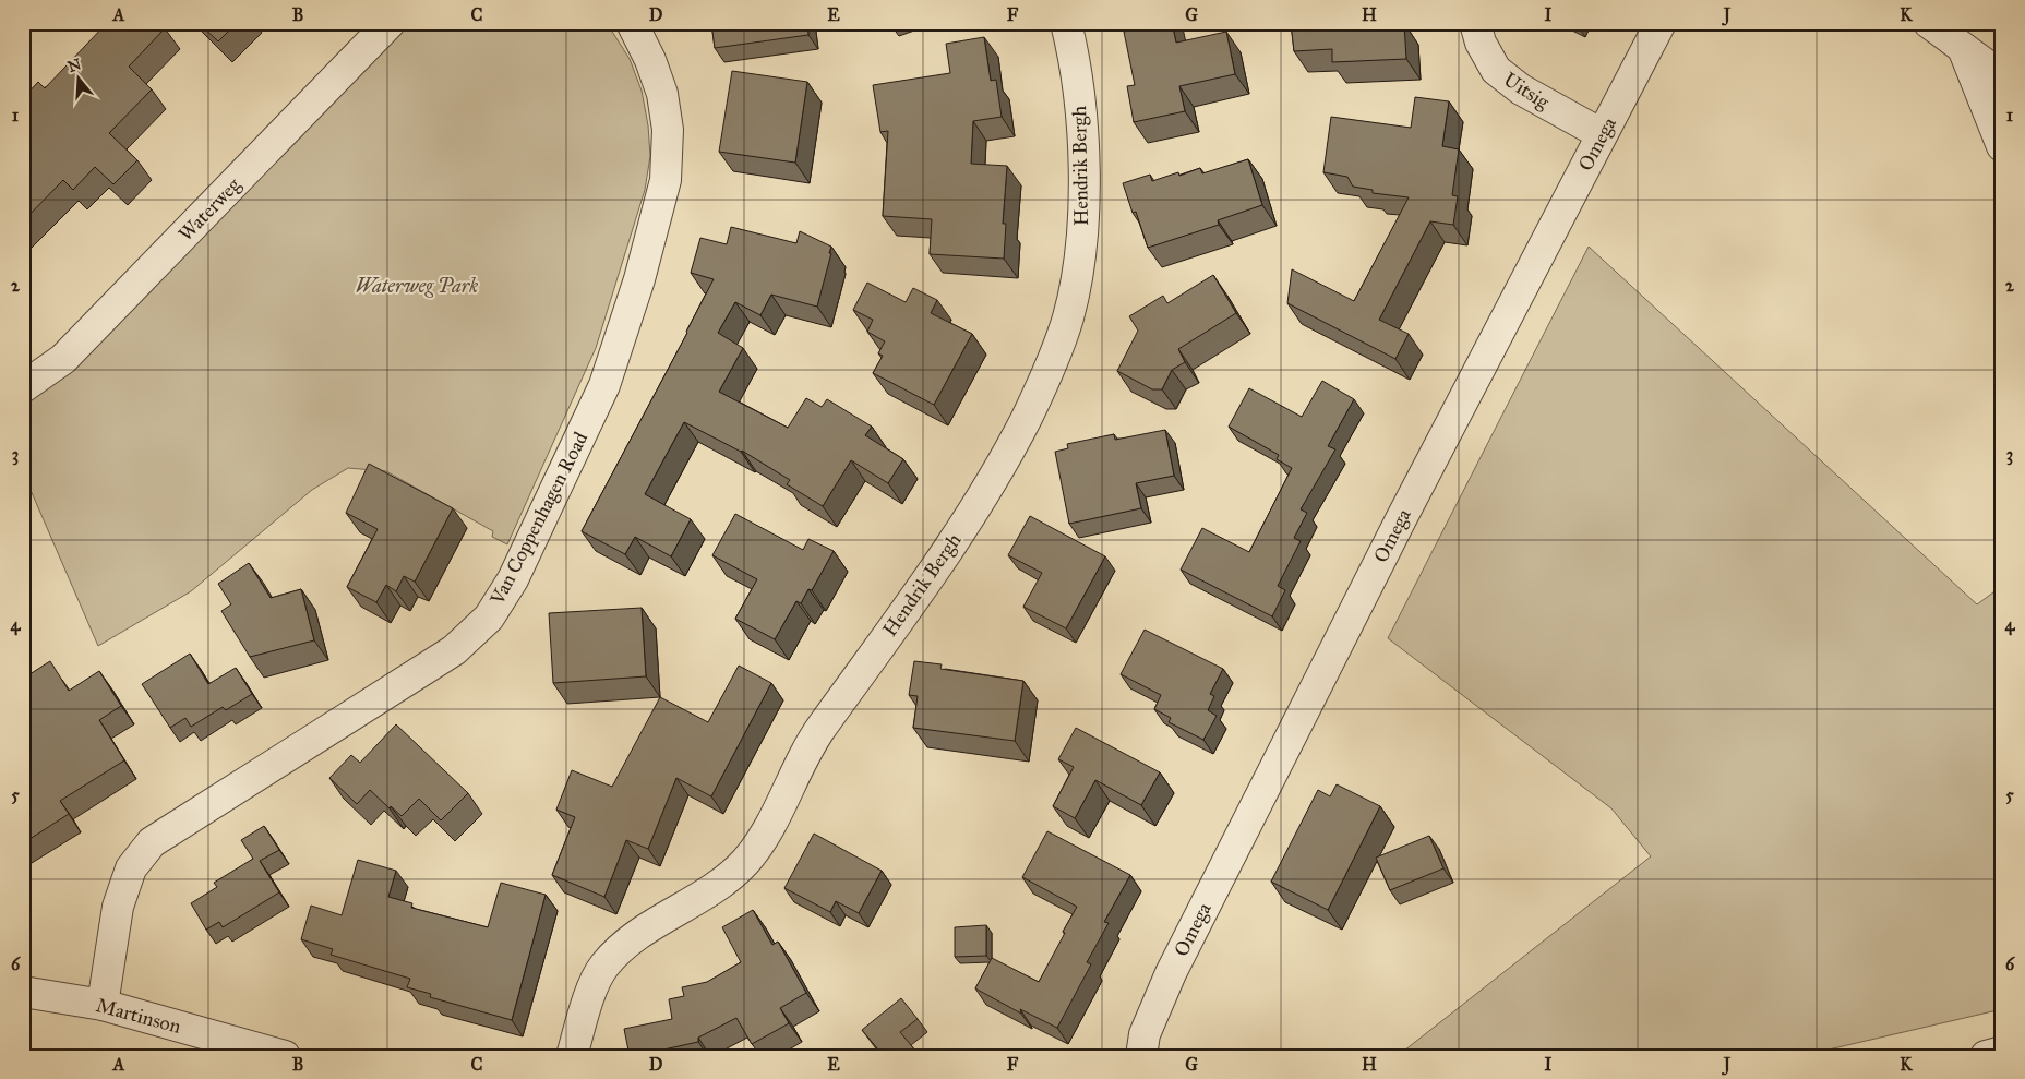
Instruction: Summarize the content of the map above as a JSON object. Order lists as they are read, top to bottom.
{
  "streets": {
    "street": [
      "Uitsig",
      "Omega",
      "Hendrik Bergh",
      "Waterweg",
      "Van Coppenhagen Road",
      "Martinson"
    ]
  },
  "crossings": [
    ["Uitsig", "Omega"],
    ["Van Coppenhagen Road", "Martinson"]
  ],
  "parks": ["Waterweg Park"],
  "north": "top",
  "grid": {
    "columns": [
      "A",
      "B",
      "C",
      "D",
      "E",
      "F",
      "G",
      "H",
      "I",
      "J",
      "K"
    ],
    "rows": [
      "1",
      "2",
      "3",
      "4",
      "5",
      "6"
    ]
  }
}
